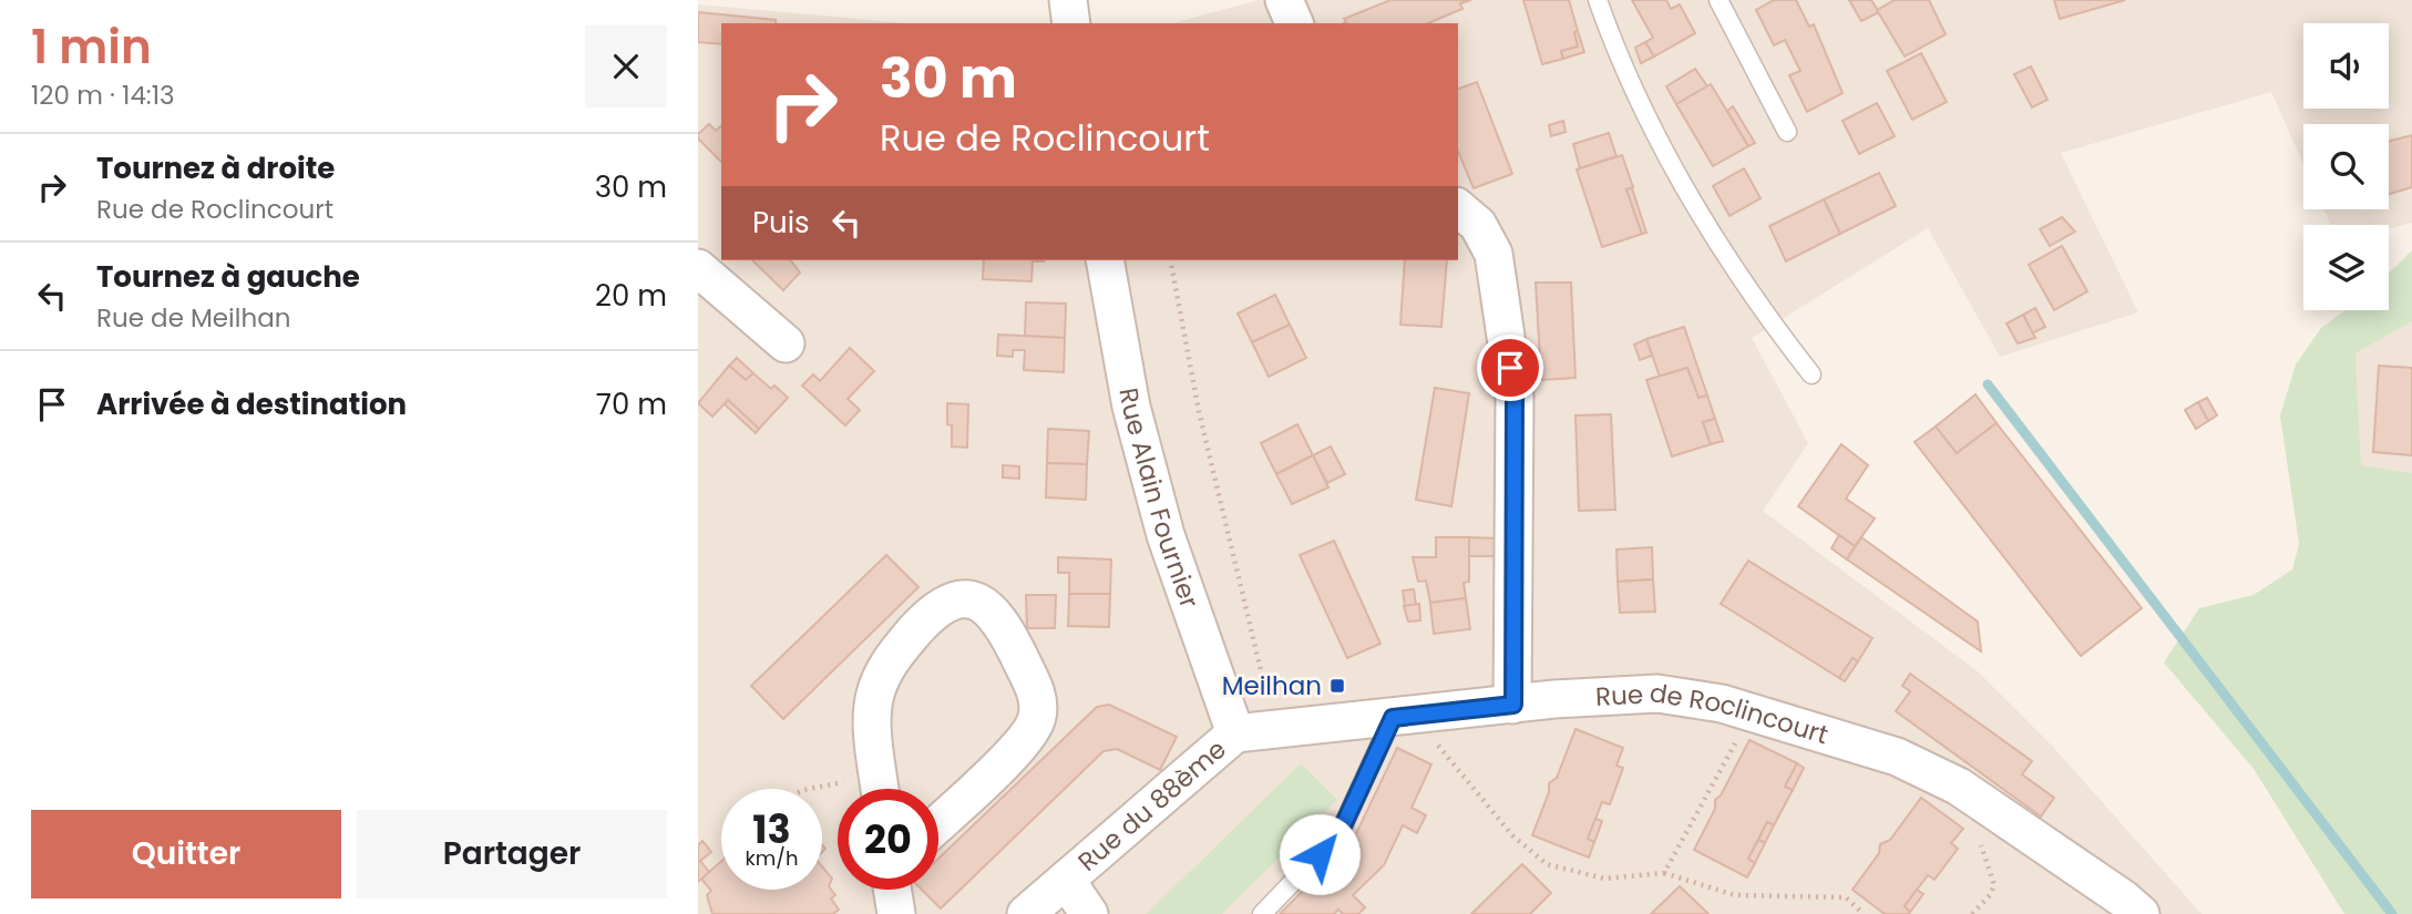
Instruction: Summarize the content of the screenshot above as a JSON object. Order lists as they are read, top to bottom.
{
  "streets": {
    "street": ["Rue Alain Fournier", "Rue de Roclincourt", "Rue du 88ème"]
  },
  "crossings": [
    ["Rue Alain Fournier", "Rue de Roclincourt"],
    ["Rue Alain Fournier", "Rue du 88ème"],
    ["Rue de Roclincourt", "Rue du 88ème"]
  ],
  "places": {
    "transit": ["Meilhan"]
  },
  "page": {
    "heading": ["1 min", "120 m · 14:13"],
    "turn": ["30 m", "Rue de Roclincourt"],
    "list": [
      {
        "name": "Tournez à droite",
        "note": "Rue de Roclincourt",
        "value": "30 m"
      },
      {
        "name": "Tournez à gauche",
        "note": "Rue de Meilhan",
        "value": "20 m"
      },
      {
        "name": "Arrivée à destination",
        "value": "70 m"
      }
    ],
    "then": "Puis",
    "speed": "13 km/h",
    "limit": "20",
    "buttons": ["Quitter", "Partager"]
  }
}
